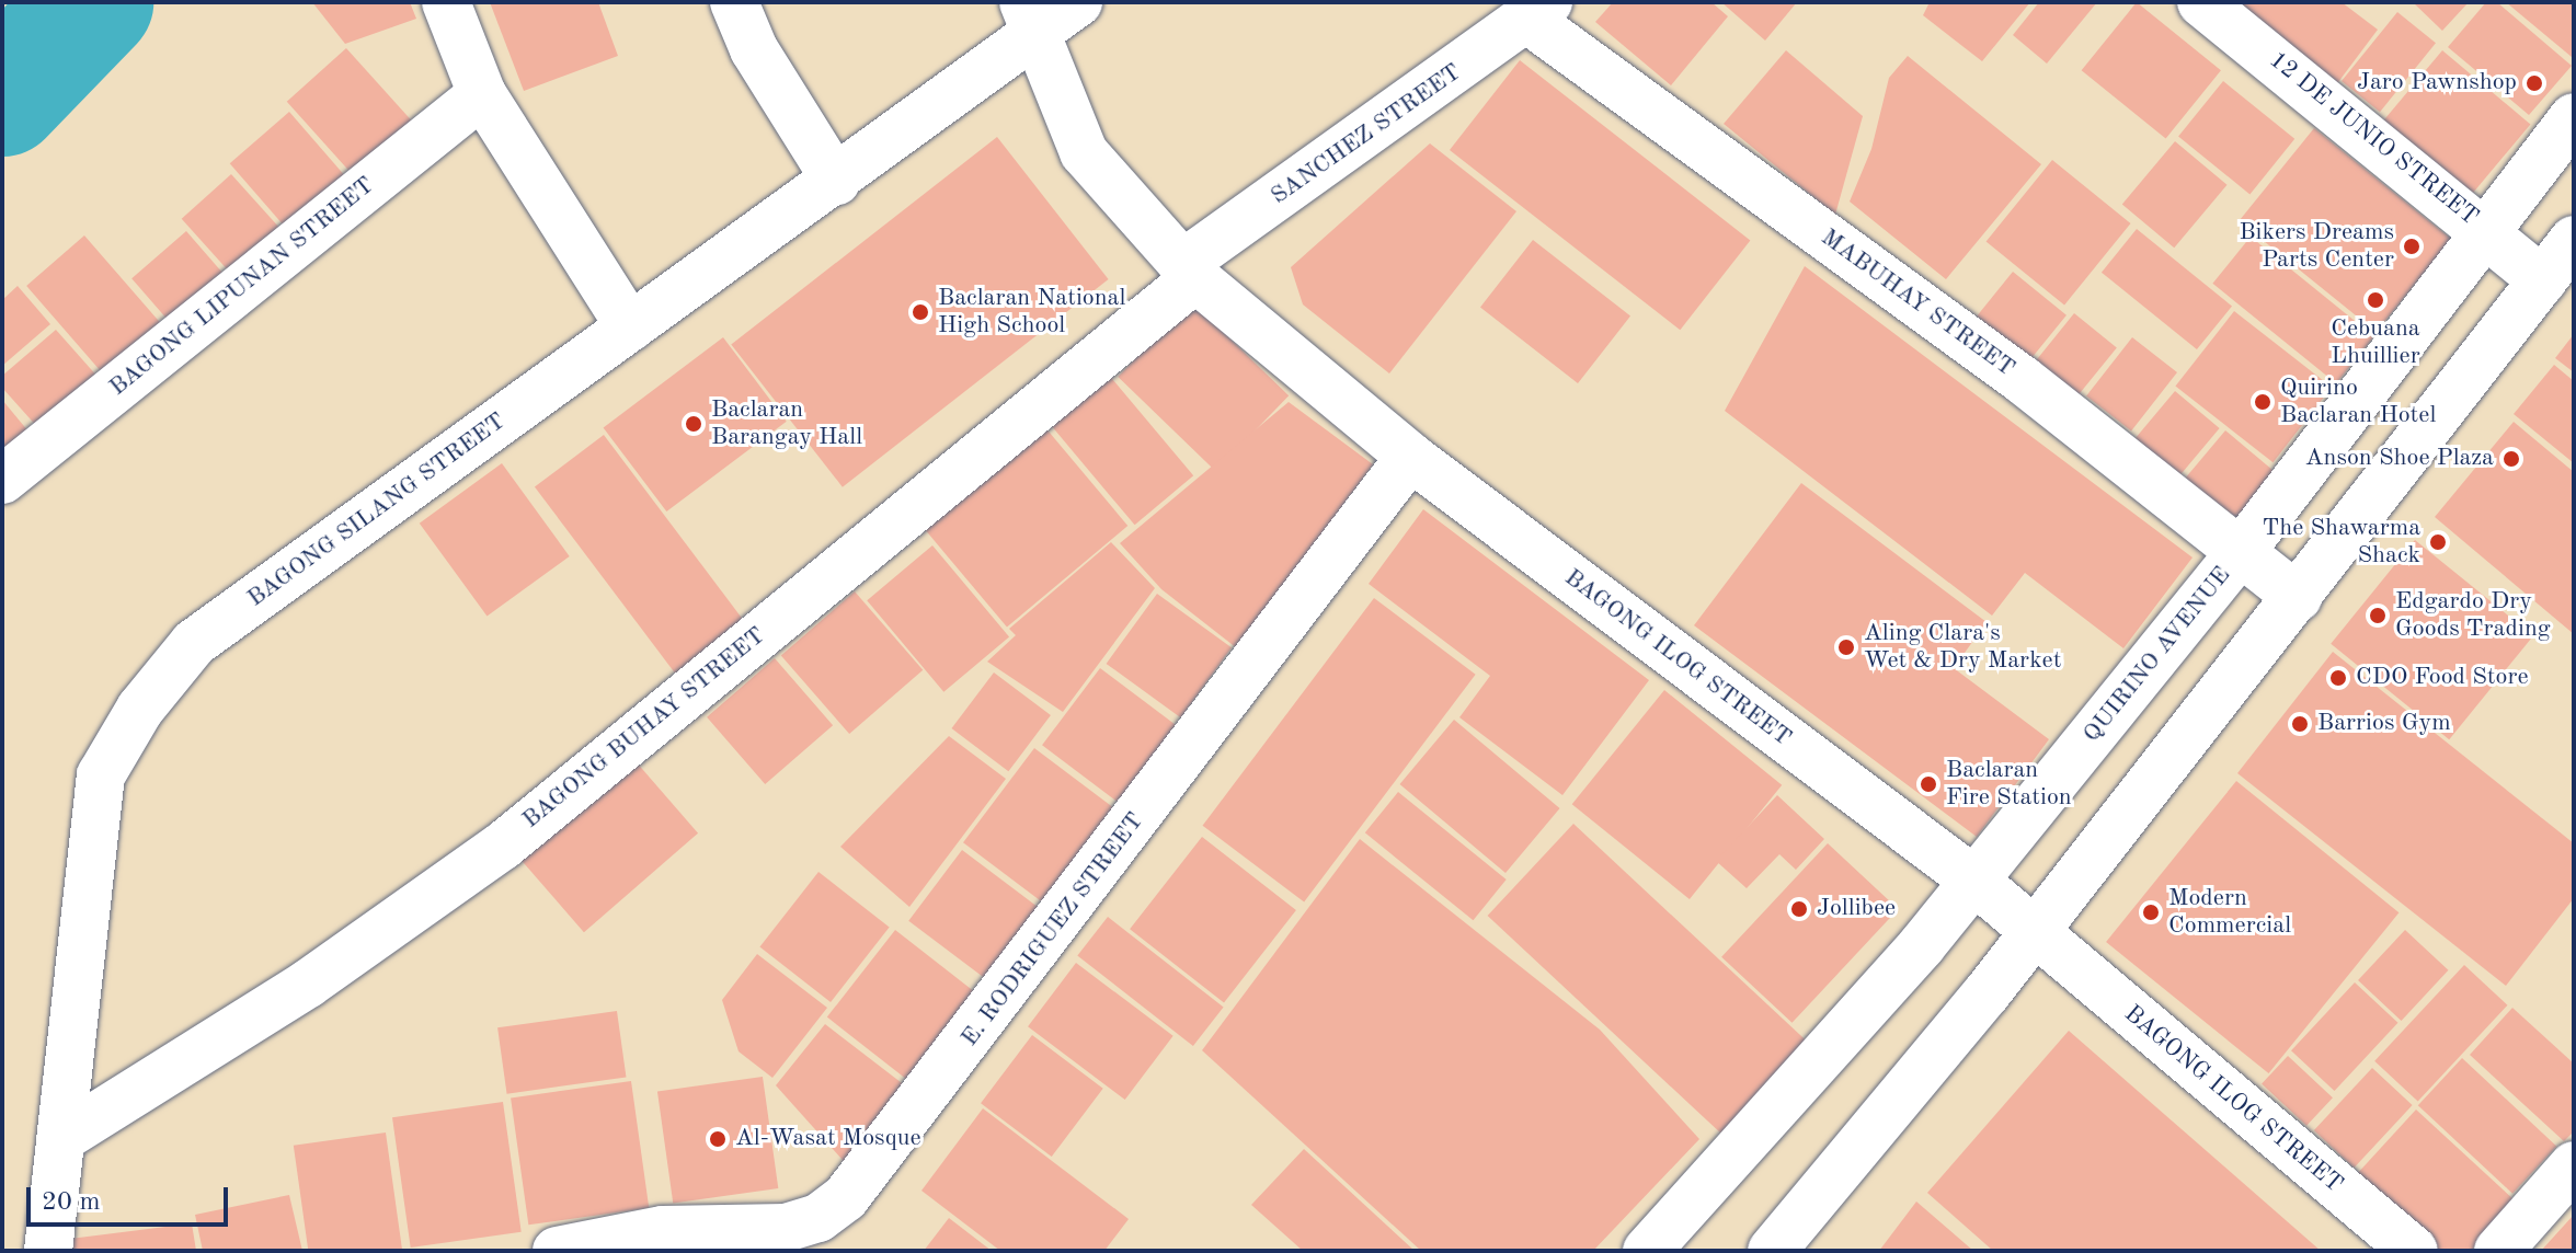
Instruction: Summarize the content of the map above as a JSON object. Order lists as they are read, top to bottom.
{
  "streets": {
    "street": [
      "SANCHEZ STREET",
      "12 DE JUNIO STREET",
      "BAGONG LIPUNAN STREET",
      "MABUHAY STREET",
      "BAGONG SILANG STREET",
      "QUIRINO AVENUE",
      "BAGONG ILOG STREET",
      "BAGONG BUHAY STREET",
      "E. RODRIGUEZ STREET"
    ]
  },
  "crossings": [
    ["SANCHEZ STREET", "MABUHAY STREET"],
    ["SANCHEZ STREET", "BAGONG ILOG STREET"],
    ["SANCHEZ STREET", "BAGONG BUHAY STREET"],
    ["12 DE JUNIO STREET", "QUIRINO AVENUE"],
    ["MABUHAY STREET", "QUIRINO AVENUE"],
    ["BAGONG SILANG STREET", "BAGONG ILOG STREET"],
    ["BAGONG SILANG STREET", "BAGONG BUHAY STREET"],
    ["QUIRINO AVENUE", "BAGONG ILOG STREET"],
    ["BAGONG ILOG STREET", "BAGONG BUHAY STREET"],
    ["BAGONG ILOG STREET", "E. RODRIGUEZ STREET"]
  ],
  "places": [
    "Jaro Pawnshop",
    "Bikers Dreams Parts Center",
    "Cebuana Lhuillier",
    "Baclaran National High School",
    "Quirino Baclaran Hotel",
    "Baclaran Barangay Hall",
    "Anson Shoe Plaza",
    "The Shawarma Shack",
    "Edgardo Dry Goods Trading",
    "Aling Clara's Wet & Dry Market",
    "CDO Food Store",
    "Barrios Gym",
    "Baclaran Fire Station",
    "Jollibee",
    "Modern Commercial",
    "Al-Wasat Mosque"
  ],
  "scale_bar": "20 m"
}
